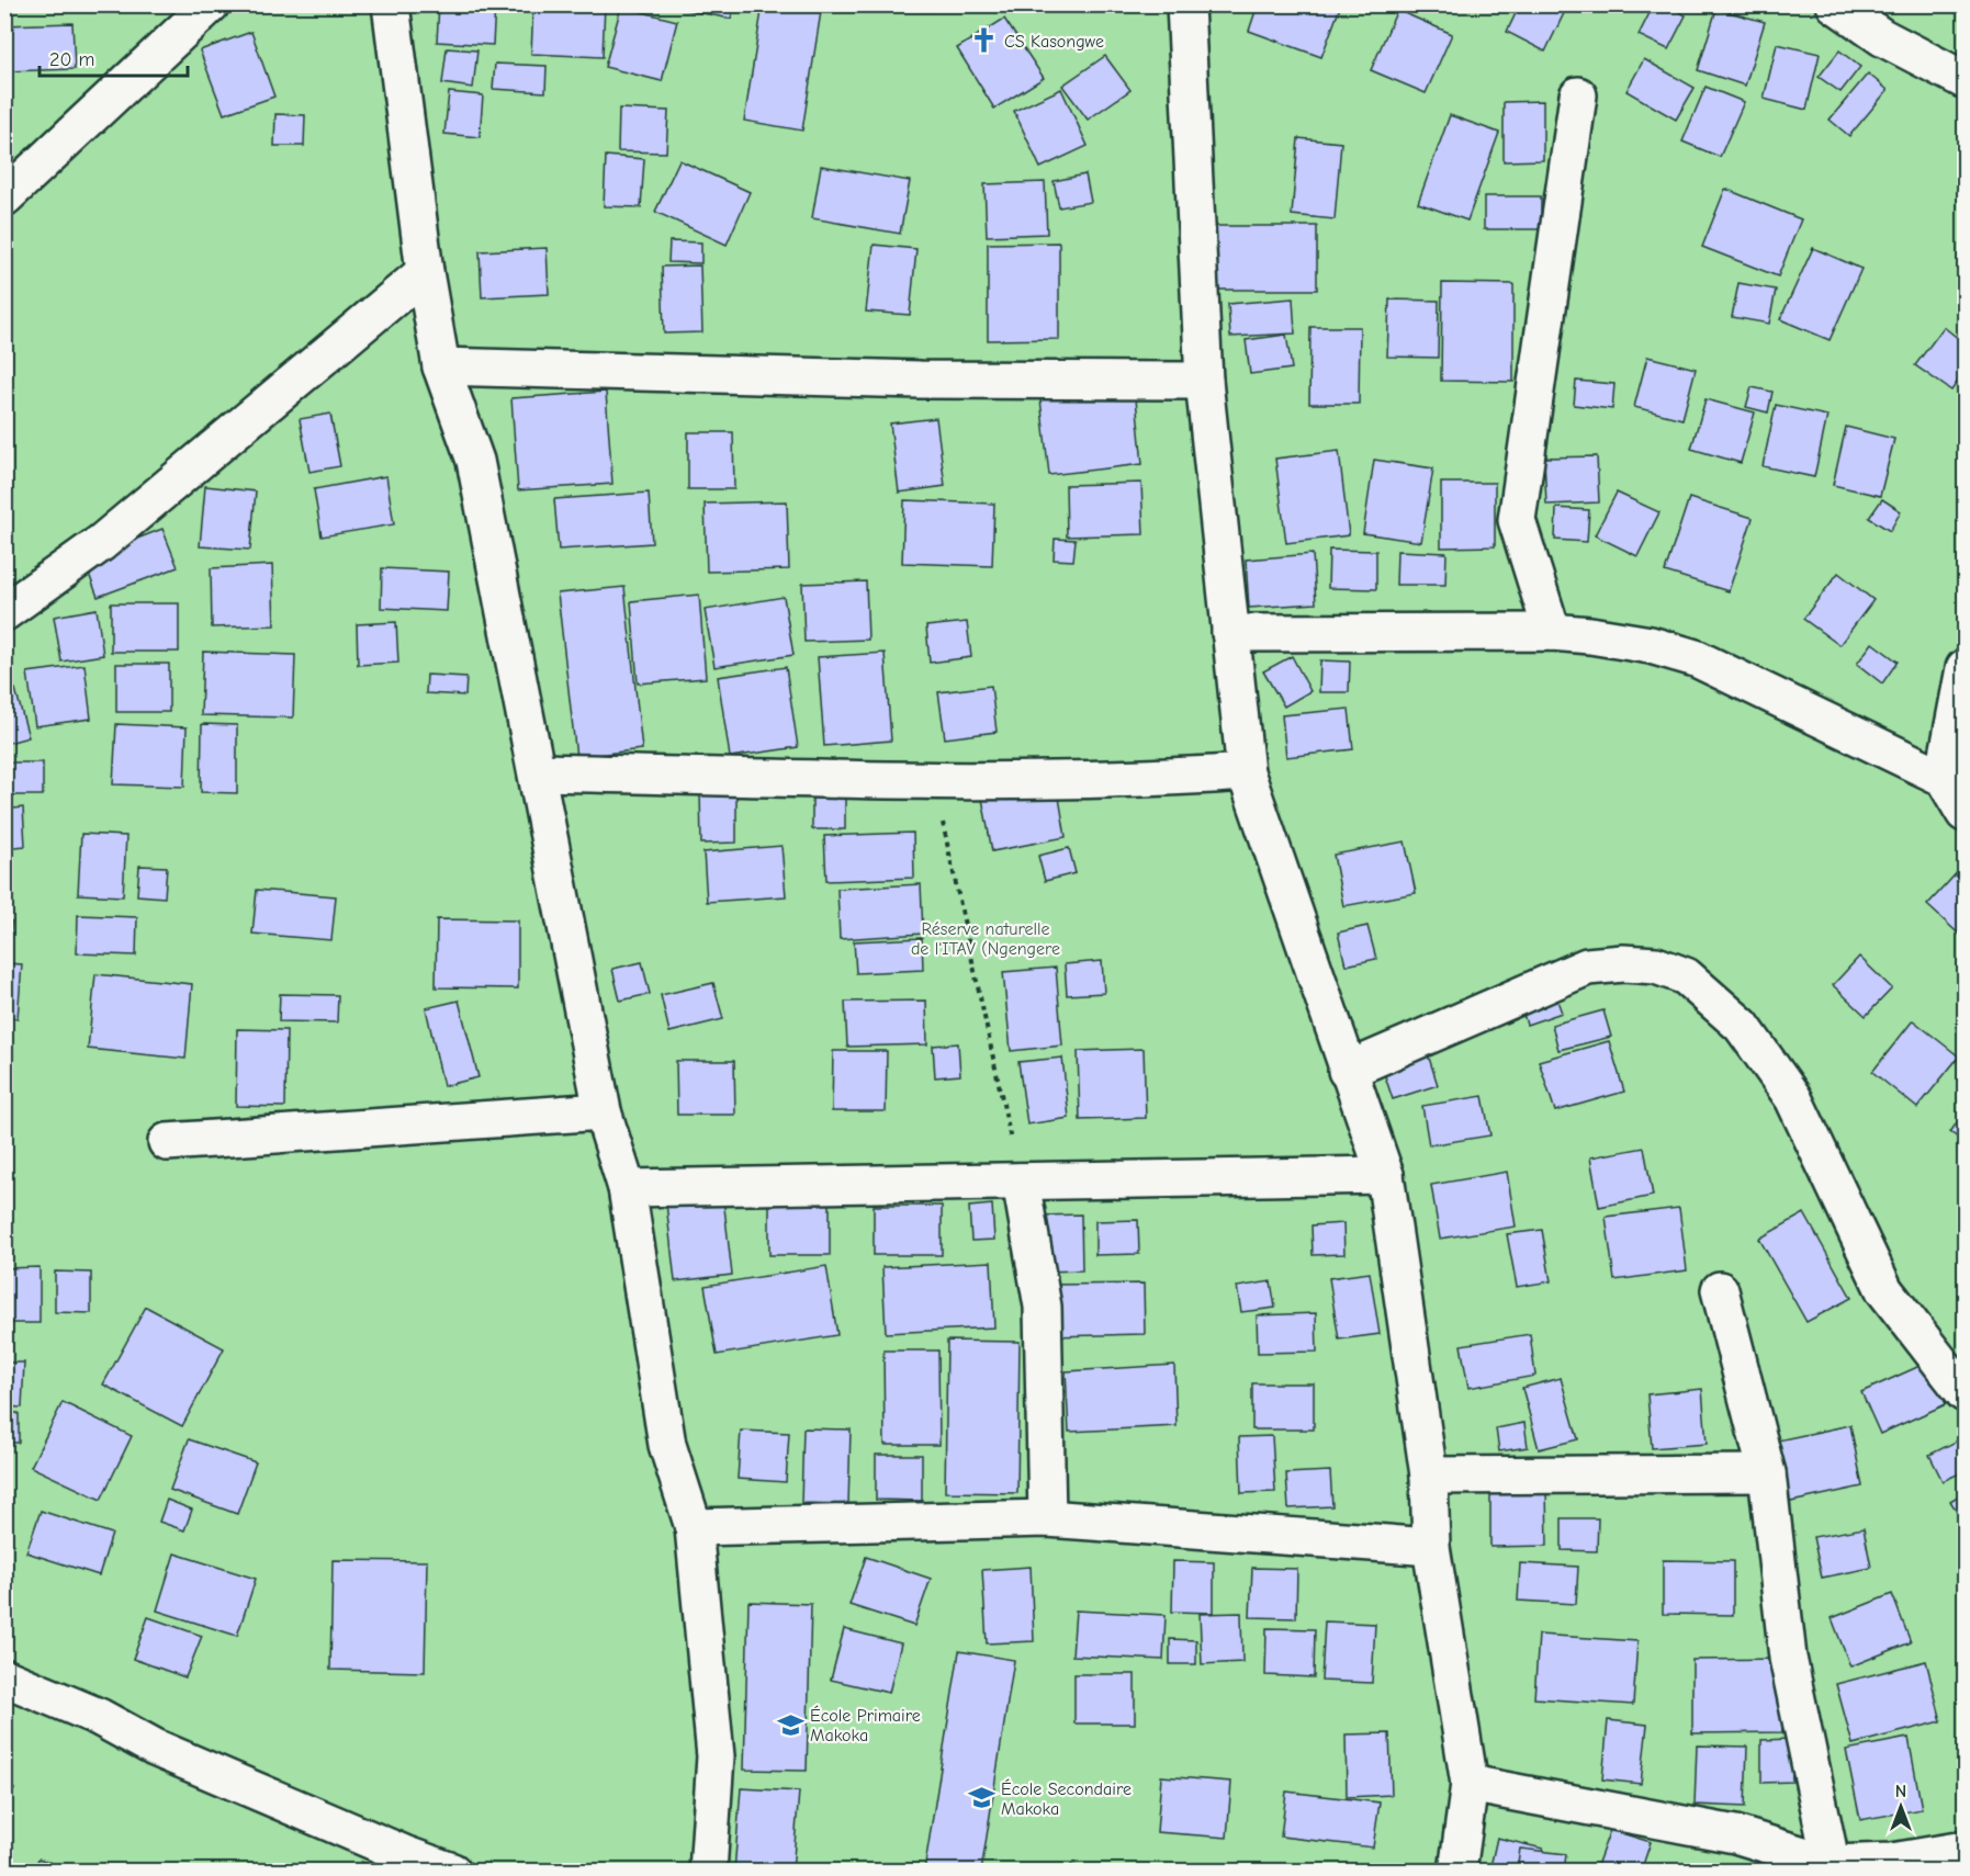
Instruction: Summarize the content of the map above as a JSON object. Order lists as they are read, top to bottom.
{
  "parks": ["Réserve naturelle de l'ITAV (Ngengere"],
  "places": {
    "church": ["CS Kasongwe"],
    "school or university": ["École Primaire Makoka", "École Secondaire Makoka"]
  },
  "scale_bar": "20 m",
  "north": "top"
}
